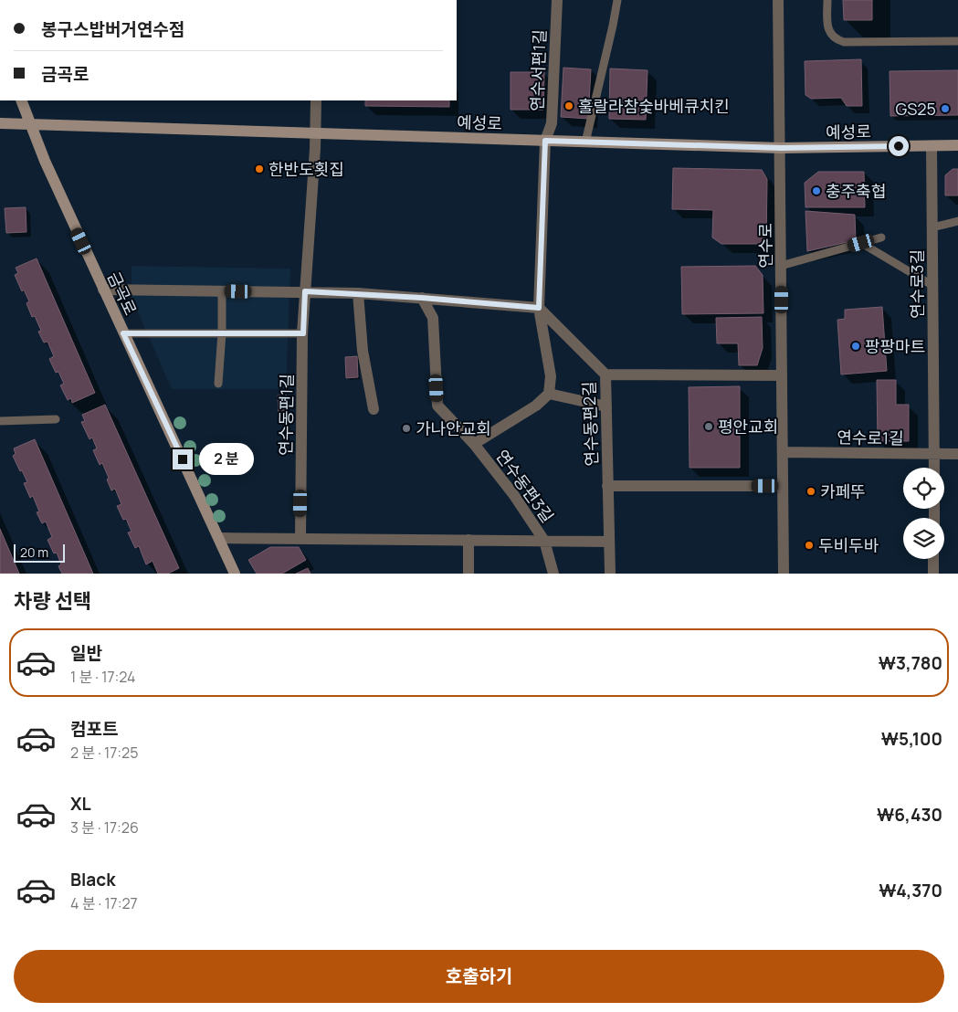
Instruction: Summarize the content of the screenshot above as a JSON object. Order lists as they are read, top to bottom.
{
  "streets": {
    "street": [
      "연수서편1길",
      "예성로",
      "연수로",
      "연수로3길",
      "금곡로",
      "연수동편1길",
      "연수동편2길",
      "연수로1길",
      "연수동편3길"
    ]
  },
  "crossings": [
    ["연수서편1길", "예성로"],
    ["예성로", "연수로"],
    ["예성로", "연수로3길"],
    ["예성로", "금곡로"],
    ["예성로", "연수동편1길"],
    ["연수로", "연수로1길"],
    ["연수로3길", "연수로1길"]
  ],
  "places": [
    "훌랄라참숯바베큐치킨",
    "GS25",
    "한반도횟집",
    "충주축협",
    "팡팡마트",
    "평안교회",
    "가나안교회",
    "카페뚜",
    "두비두바"
  ],
  "scale_bar": "20 m",
  "page": {
    "banner": ["봉구스밥버거연수점", "금곡로"],
    "bubble": "2 분",
    "scale": "20 m",
    "heading": "차량 선택",
    "list": [
      {
        "name": "일반",
        "note": "1 분 · 17:24",
        "value": "₩3,780"
      },
      {
        "name": "컴포트",
        "note": "2 분 · 17:25",
        "value": "₩5,100"
      },
      {
        "name": "XL",
        "note": "3 분 · 17:26",
        "value": "₩6,430"
      },
      {
        "name": "Black",
        "note": "4 분 · 17:27",
        "value": "₩4,370"
      }
    ],
    "buttons": "호출하기"
  }
}
